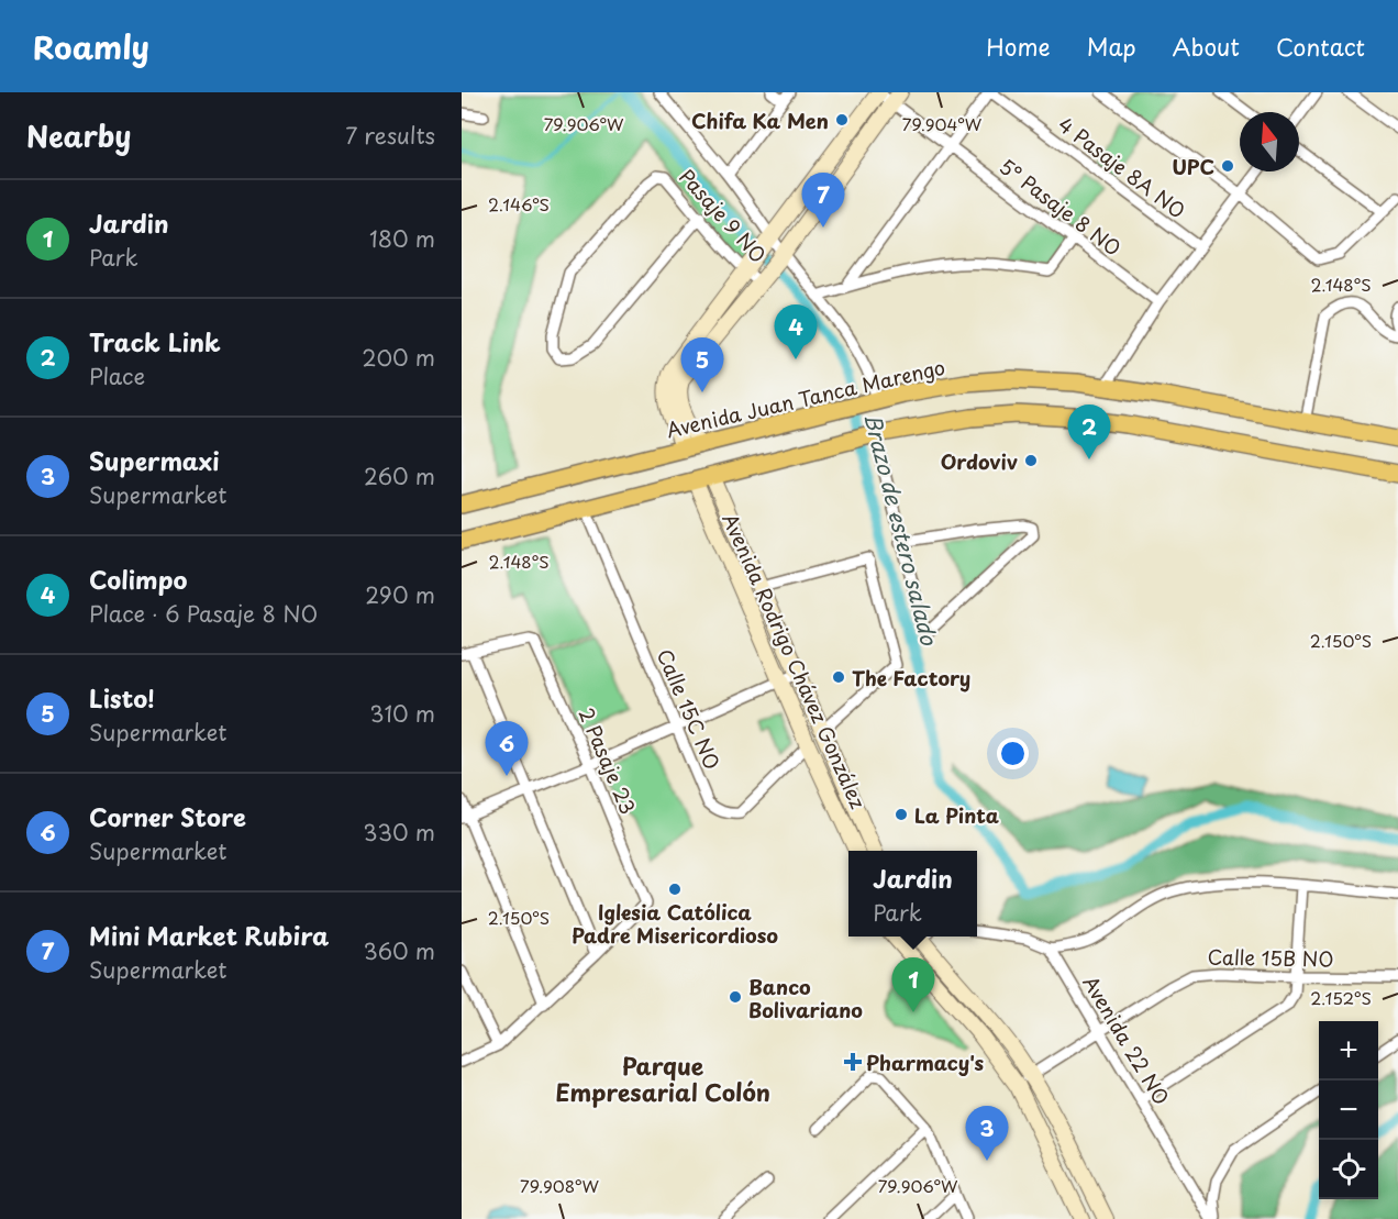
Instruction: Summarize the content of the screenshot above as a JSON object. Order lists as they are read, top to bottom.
{
  "streets": {
    "main road": ["Avenida Juan Tanca Marengo"],
    "street": [
      "4 Pasaje 8A NO",
      "5° Pasaje 8 NO",
      "Pasaje 9 NO",
      "Avenida Rodrigo Chávez González",
      "Calle 15C NO",
      "2 Pasaje 23",
      "Calle 15B NO",
      "Avenida 22 NO"
    ]
  },
  "crossings": [
    ["Avenida Rodrigo Chávez González", "Calle 15C NO"],
    ["Calle 15B NO", "Avenida 22 NO"]
  ],
  "districts": ["Parque Empresarial Colón"],
  "water": ["Brazo de estero salado"],
  "places": {
    "other": [
      "Chifa Ka Men",
      "UPC",
      "Ordoviv",
      "The Factory",
      "La Pinta",
      "Iglesia Católica Padre Misericordioso",
      "Banco Bolivariano"
    ],
    "health": ["Pharmacy's"]
  },
  "north": "top",
  "page": {
    "header": "Roamly",
    "nav": [
      "Home",
      "Map",
      "About",
      "Contact"
    ],
    "heading": ["Nearby", "7 results"],
    "pins": [
      "7",
      "4",
      "5",
      "2",
      "6",
      "1",
      "3"
    ],
    "list": [
      {
        "mark": "1",
        "name": "Jardin",
        "note": "Park",
        "value": "180 m"
      },
      {
        "mark": "2",
        "name": "Track Link",
        "note": "Place",
        "value": "200 m"
      },
      {
        "mark": "3",
        "name": "Supermaxi",
        "note": "Supermarket",
        "value": "260 m"
      },
      {
        "mark": "4",
        "name": "Colimpo",
        "note": "Place · 6 Pasaje 8 NO",
        "value": "290 m"
      },
      {
        "mark": "5",
        "name": "Listo!",
        "note": "Supermarket",
        "value": "310 m"
      },
      {
        "mark": "6",
        "name": "Corner Store",
        "note": "Supermarket",
        "value": "330 m"
      },
      {
        "mark": "7",
        "name": "Mini Market Rubira",
        "note": "Supermarket",
        "value": "360 m"
      }
    ],
    "popup": ["Jardin", "Park"],
    "map_buttons": ["+", "−"]
  },
  "coordinates": [
    "79.906°W",
    "79.904°W",
    "2.146°S",
    "2.148°S",
    "2.150°S",
    "2.152°S",
    "79.908°W"
  ]
}
